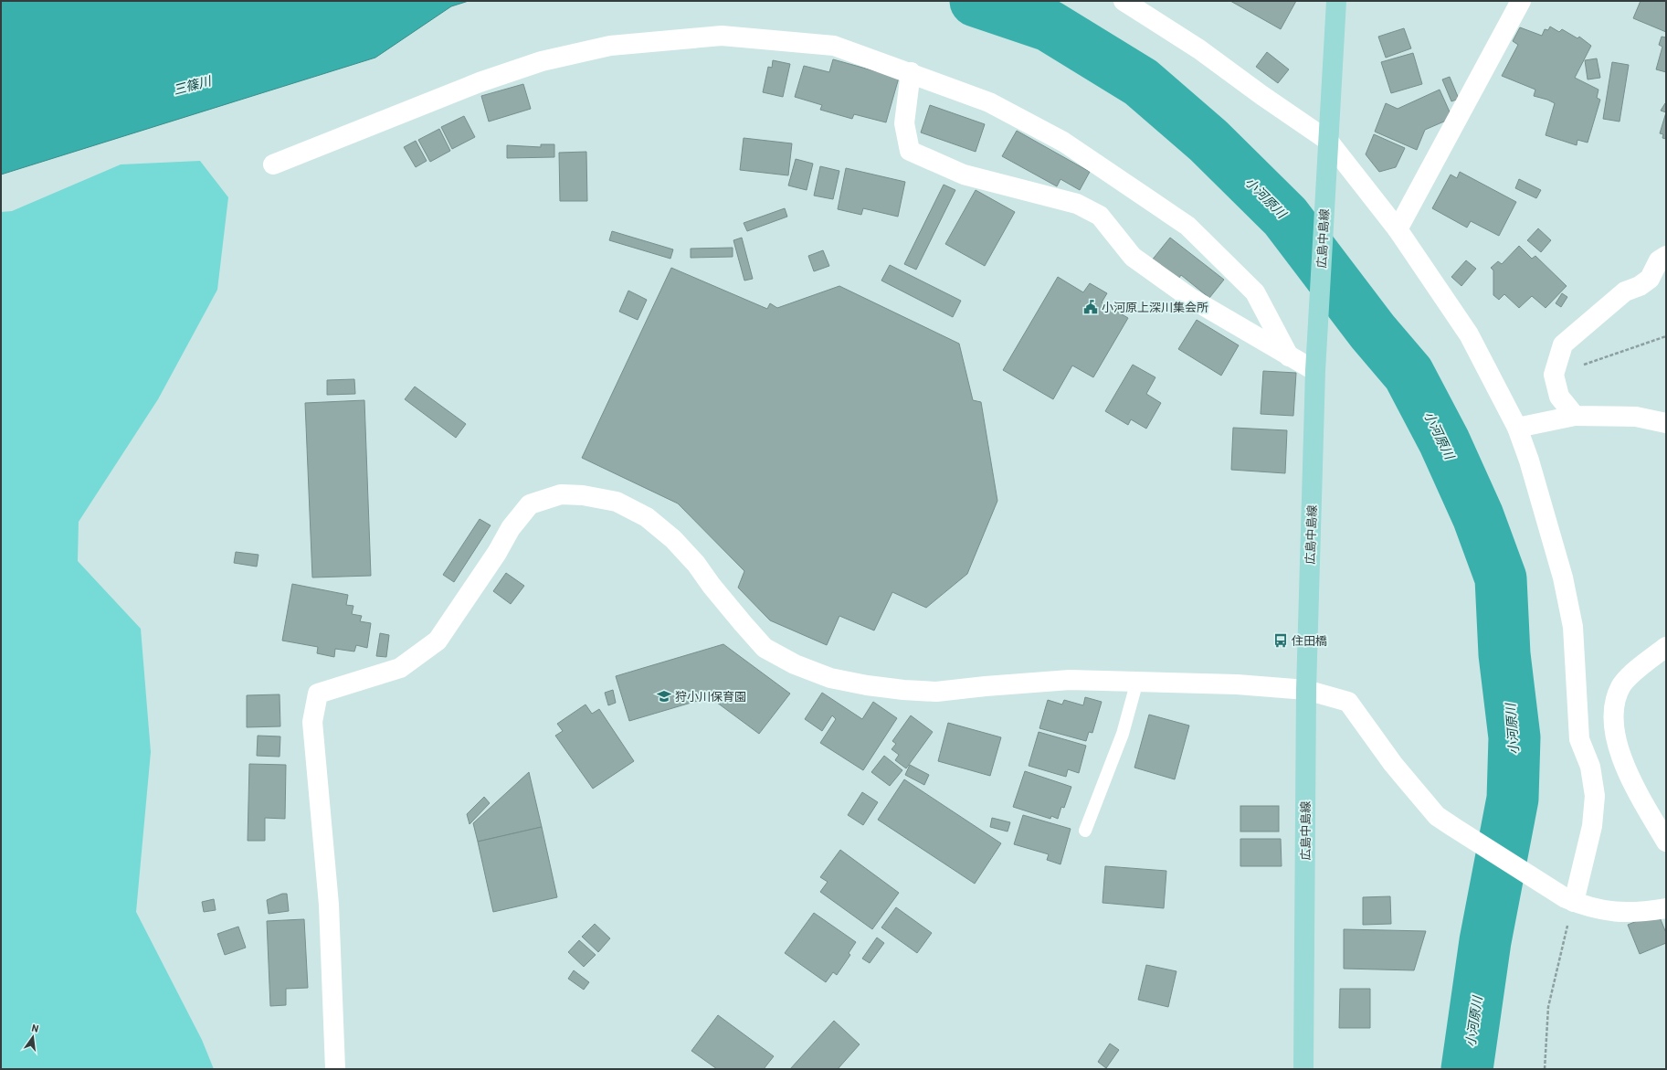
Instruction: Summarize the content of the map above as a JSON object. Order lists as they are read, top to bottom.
{
  "streets": {
    "main road": ["広島中島線"]
  },
  "water": ["三篠川", "小河原川"],
  "places": {
    "public building": ["小河原上深川集会所"],
    "bus stop": ["住田橋"],
    "school or university": ["狩小川保育園"]
  },
  "north": "top"
}
